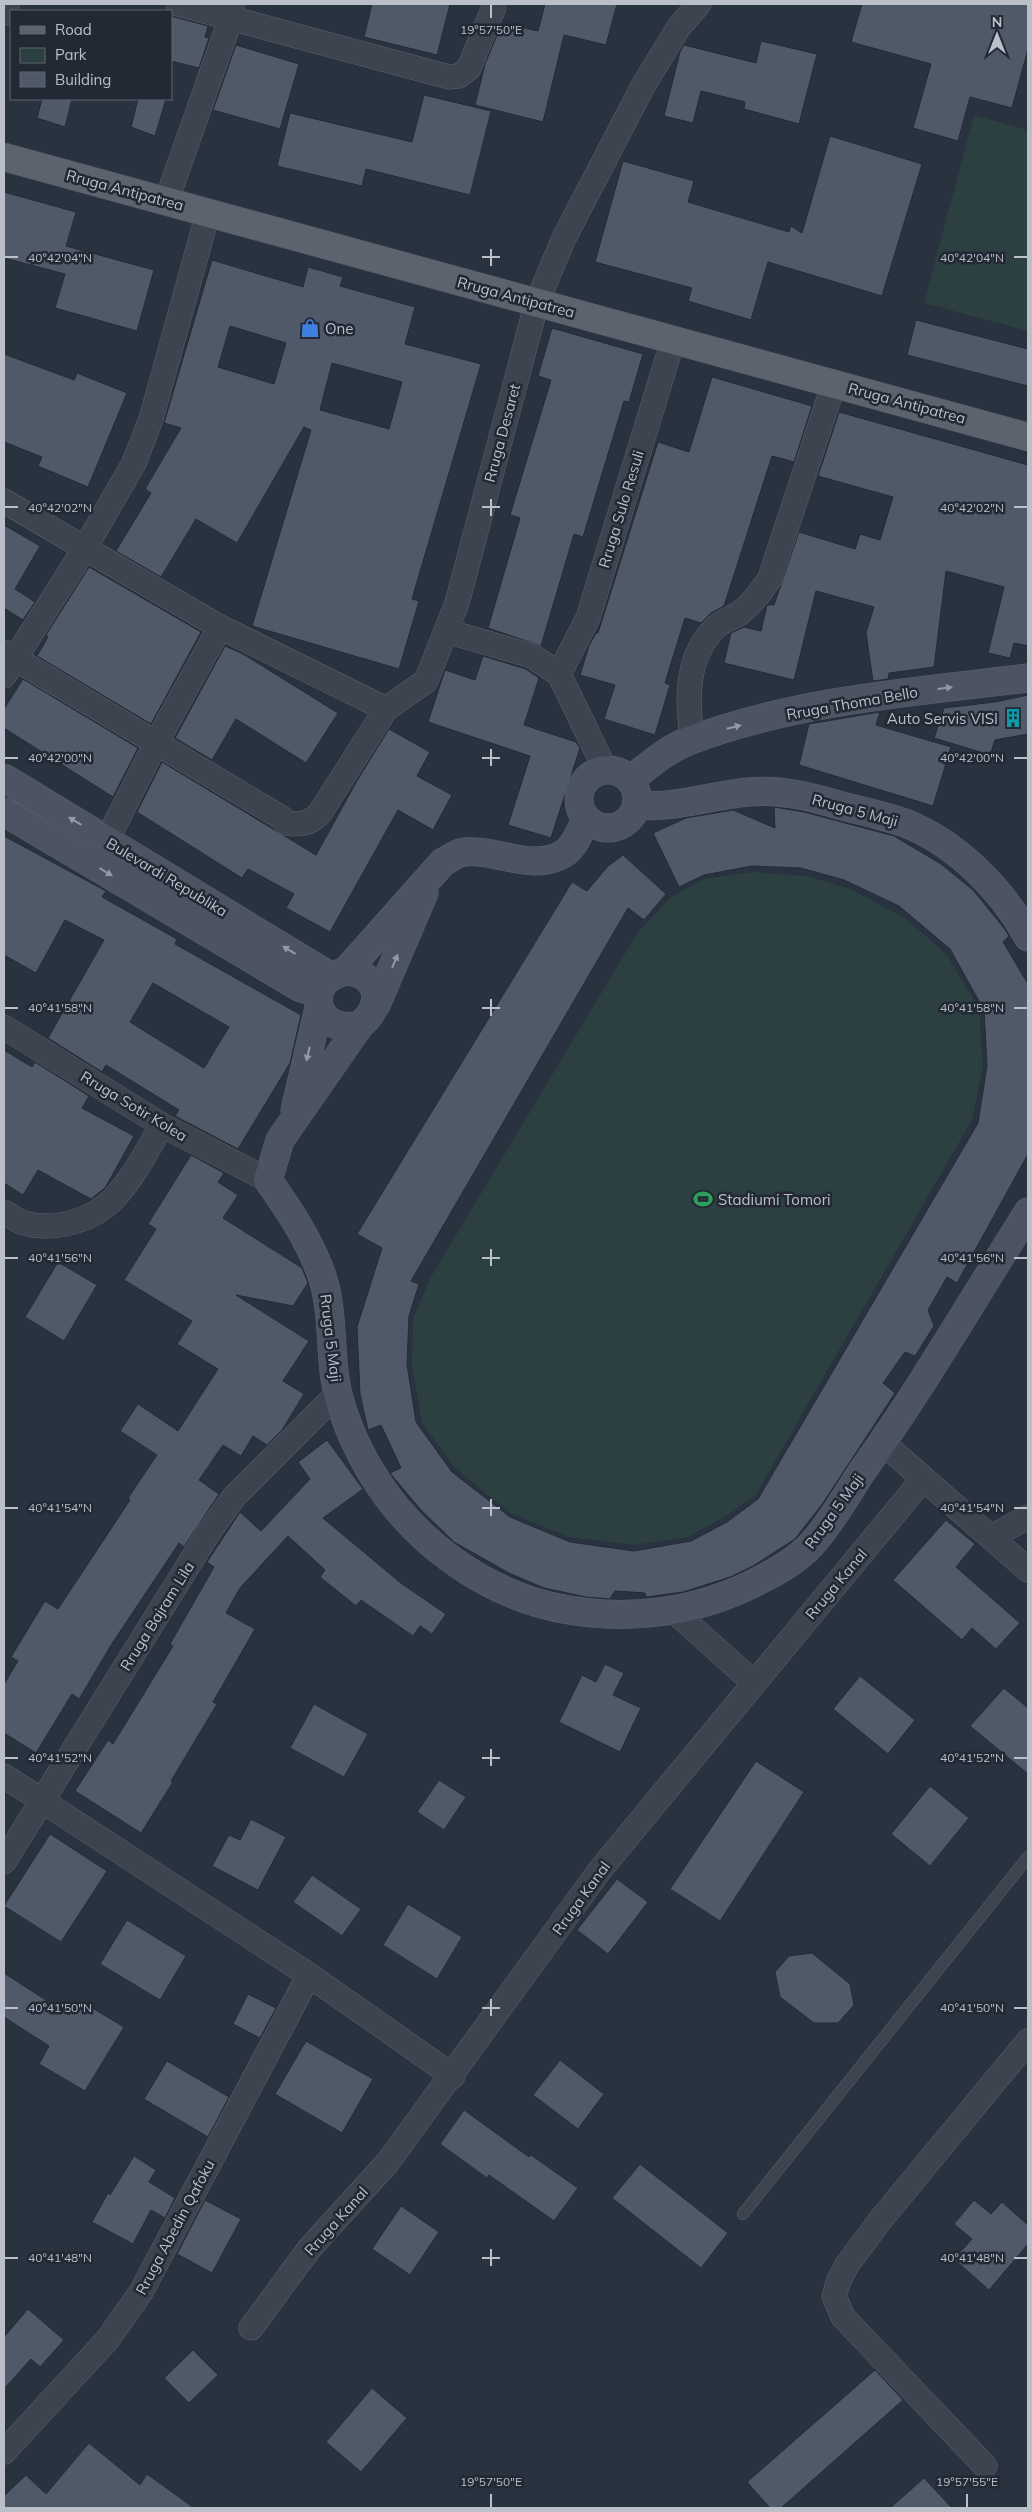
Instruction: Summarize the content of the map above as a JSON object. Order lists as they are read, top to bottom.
{
  "streets": {
    "main road": ["Rruga Antipatrea"],
    "street": [
      "Rruga Desaret",
      "Rruga Sulo Resuli",
      "Rruga Thoma Bello",
      "Rruga 5 Maji",
      "Bulevardi Republika",
      "Rruga Sotir Kolea",
      "Rruga Kanal",
      "Rruga Bajram Lila",
      "Rruga Abedin Qafoku"
    ]
  },
  "crossings": [
    ["Rruga Antipatrea", "Rruga Desaret"],
    ["Rruga Antipatrea", "Rruga Sulo Resuli"],
    ["Rruga Thoma Bello", "Rruga 5 Maji"],
    ["Rruga 5 Maji", "Rruga Sotir Kolea"],
    ["Rruga 5 Maji", "Rruga Bajram Lila"]
  ],
  "one_way": ["Rruga Thoma Bello"],
  "places": {
    "shop": ["One"],
    "building": ["Auto Servis VISI"],
    "sports": ["Stadiumi Tomori"]
  },
  "legend": ["Road", "Park", "Building"],
  "north": "top",
  "coordinates": [
    "19°57'50\"E",
    "40°42'04\"N",
    "40°42'02\"N",
    "40°42'00\"N",
    "40°41'58\"N",
    "40°41'56\"N",
    "40°41'54\"N",
    "40°41'52\"N",
    "40°41'50\"N",
    "40°41'48\"N",
    "19°57'55\"E"
  ]
}
